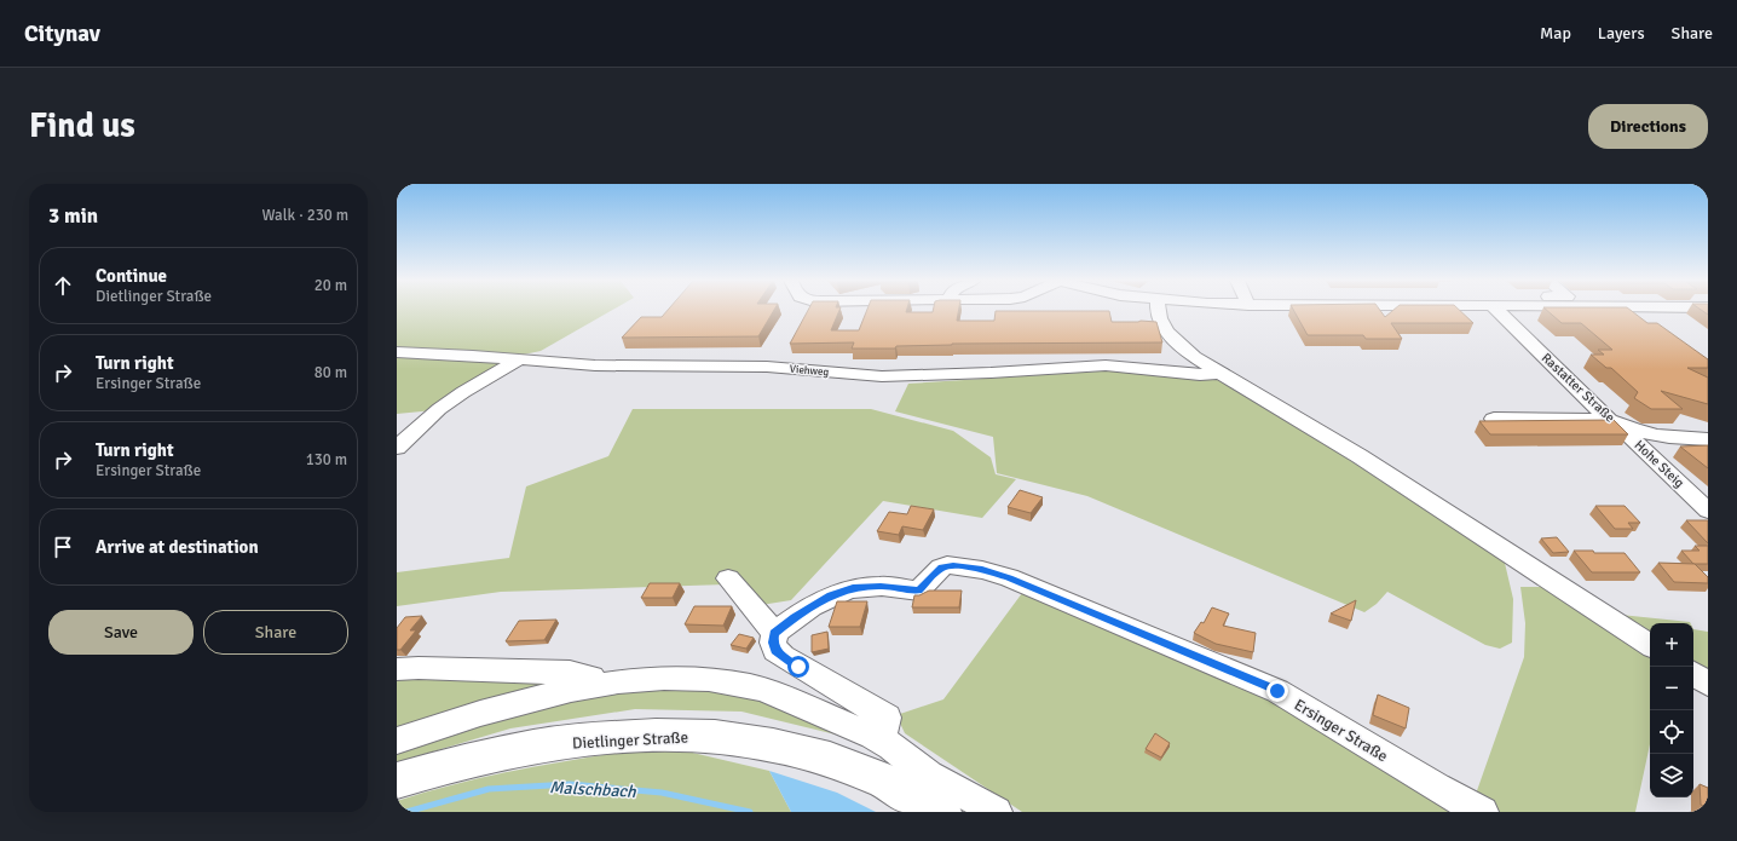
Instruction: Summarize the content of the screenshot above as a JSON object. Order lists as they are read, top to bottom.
{
  "streets": {
    "main road": ["Dietlinger Straße"],
    "street": [
      "Viehweg",
      "Rastatter Straße",
      "Hohe Steig",
      "Ersinger Straße"
    ]
  },
  "crossings": [
    ["Rastatter Straße", "Hohe Steig"]
  ],
  "water": ["Malschbach"],
  "page": {
    "header": "Citynav",
    "nav": ["Map", "Layers", "Share"],
    "buttons": [
      "Directions",
      ["Save", "Share"]
    ],
    "title": "Find us",
    "heading": ["3 min", "Walk · 230 m"],
    "list": [
      ["Continue", "Dietlinger Straße", "20 m"],
      ["Turn right", "Ersinger Straße", "80 m"],
      ["Turn right", "Ersinger Straße", "130 m"],
      "Arrive at destination"
    ],
    "map_buttons": ["+", "−"]
  }
}
